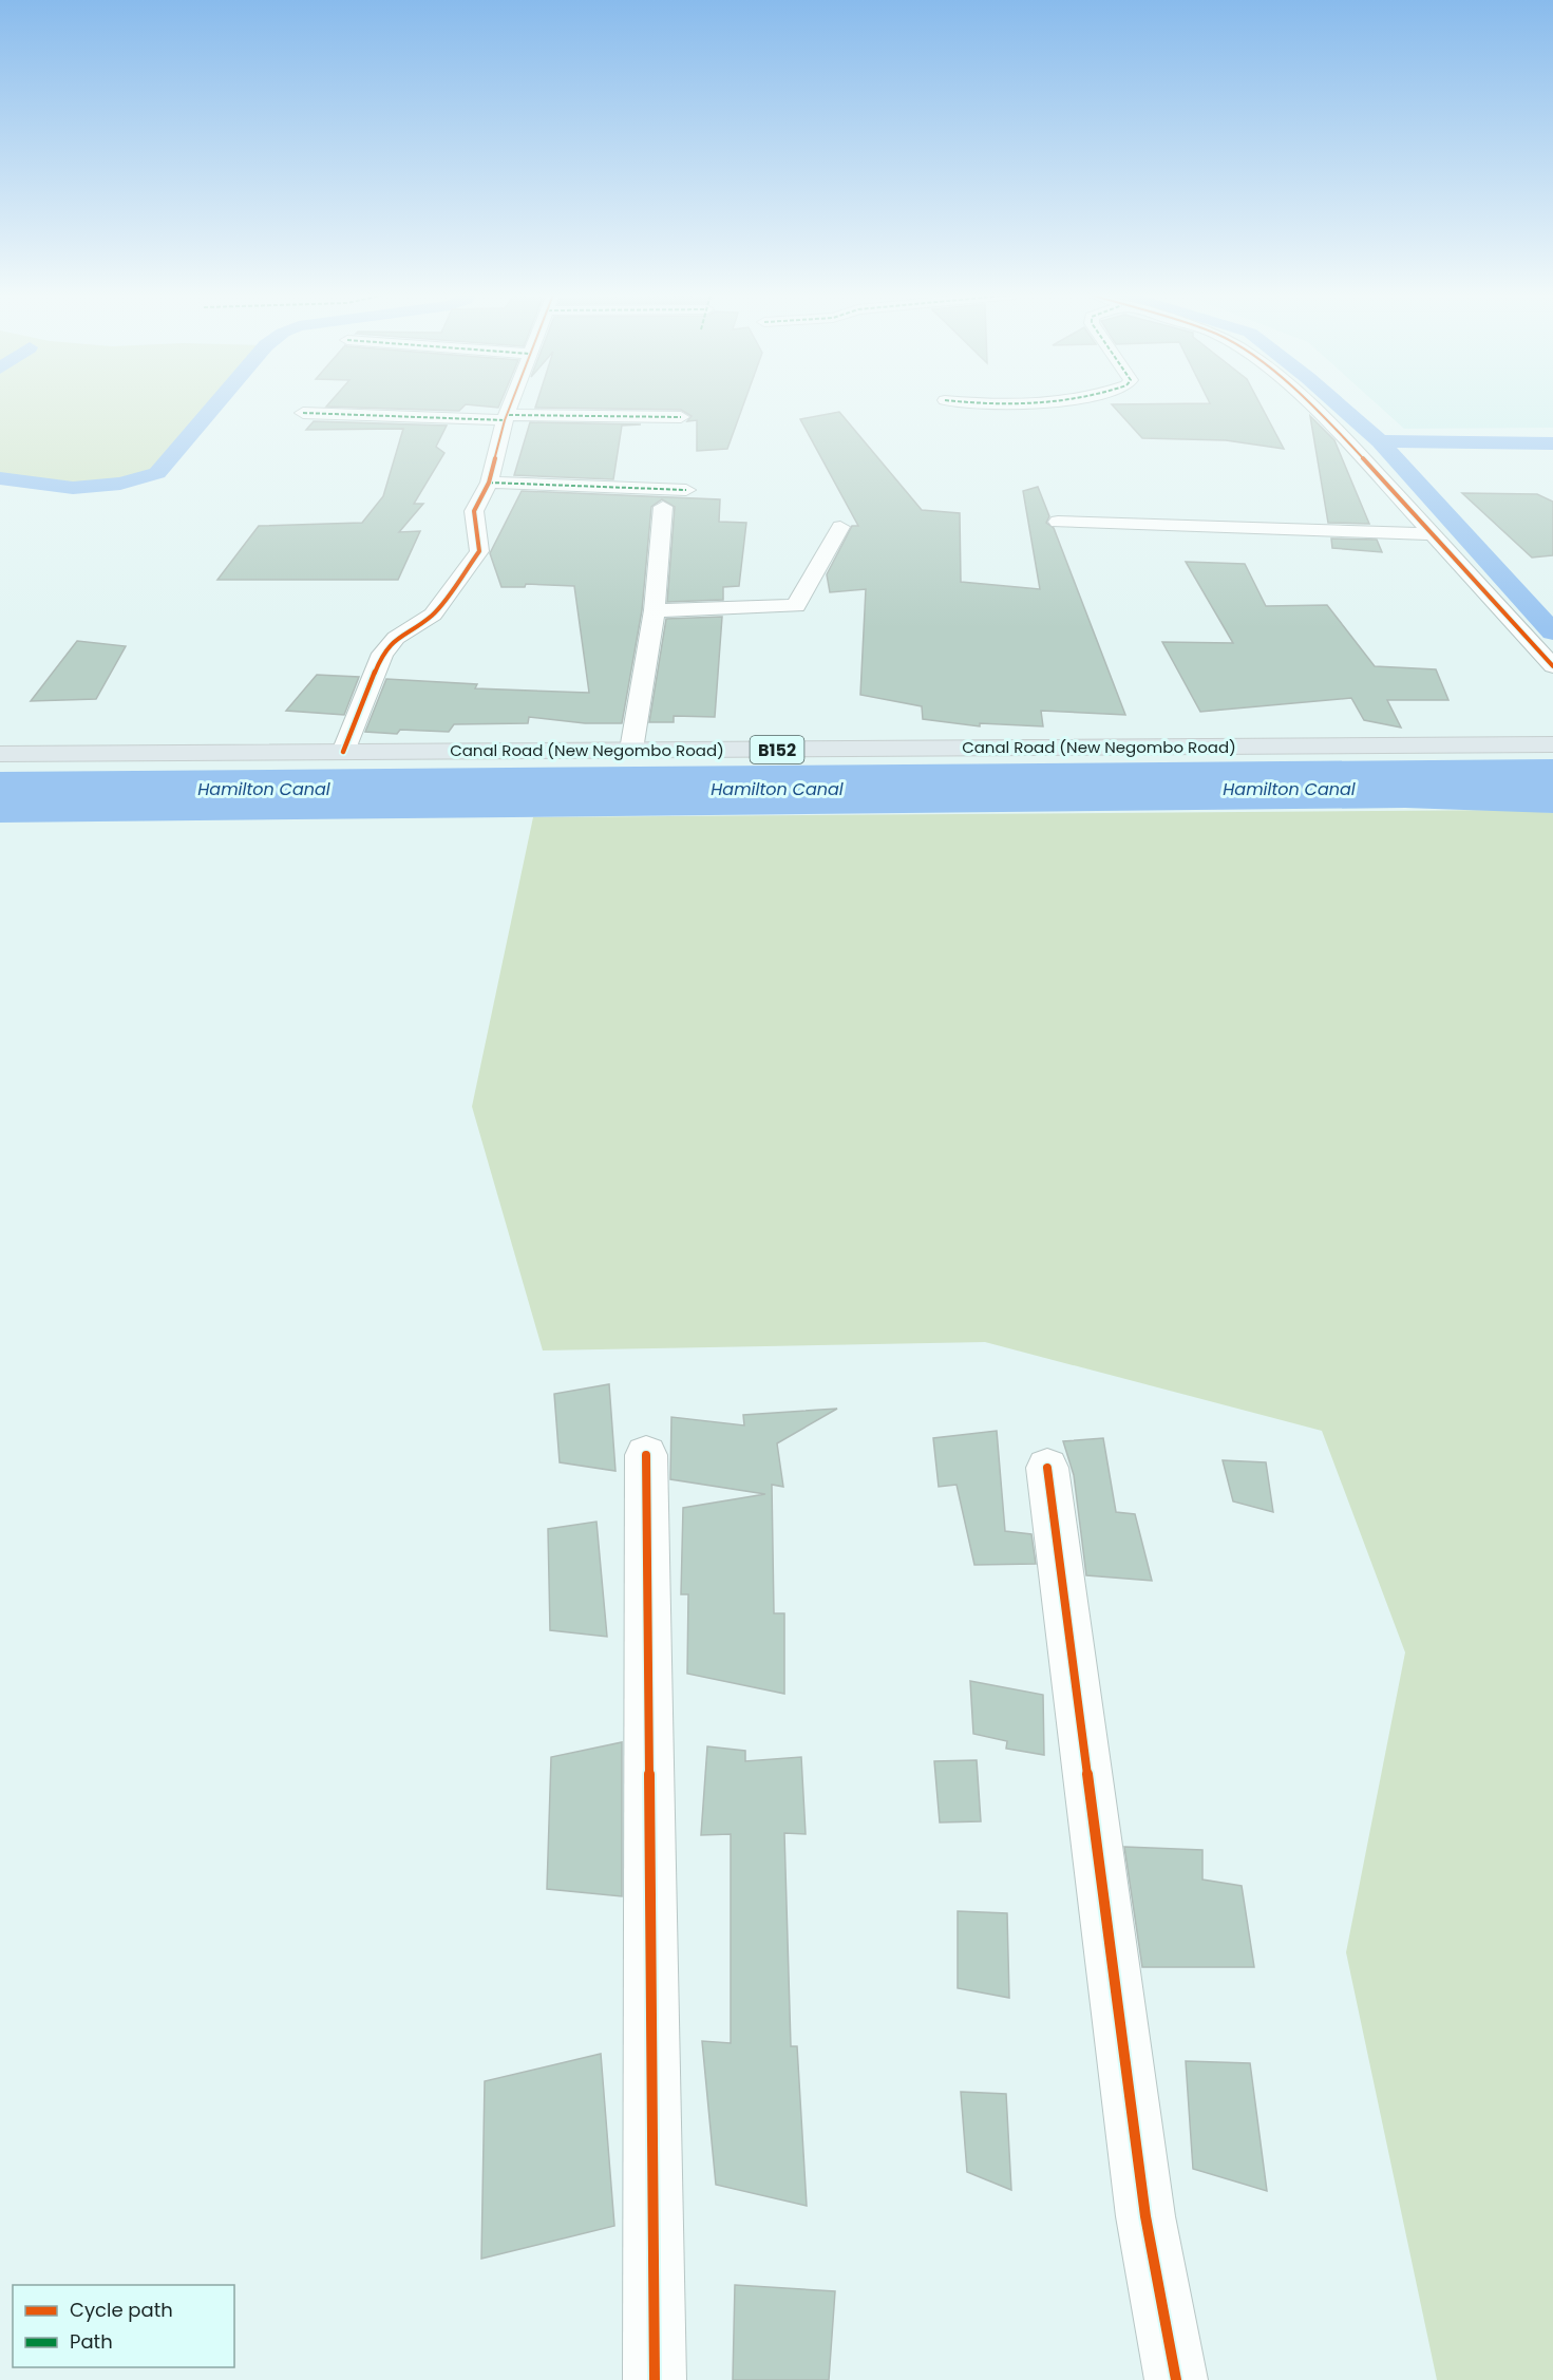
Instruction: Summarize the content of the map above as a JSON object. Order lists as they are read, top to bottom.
{
  "streets": {
    "main road": ["Canal Road (New Negombo Road)", "B152"]
  },
  "water": ["Hamilton Canal"],
  "legend": ["Cycle path", "Path"]
}
